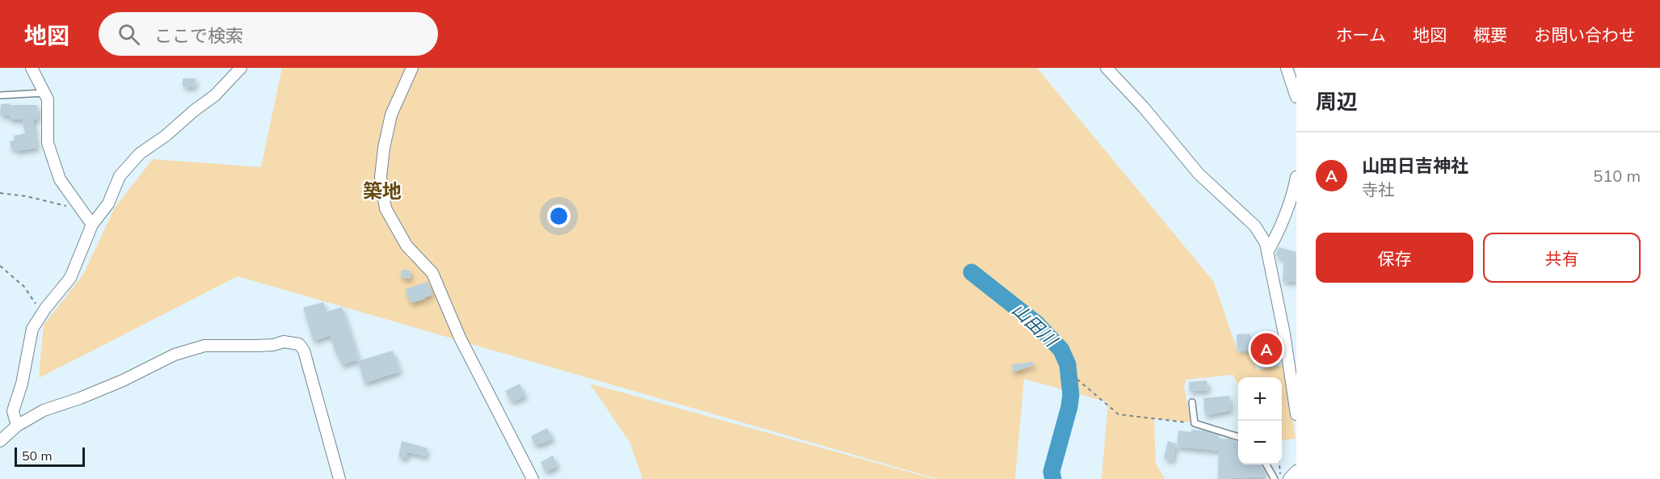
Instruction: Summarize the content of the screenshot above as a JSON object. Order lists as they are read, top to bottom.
{
  "districts": ["築地"],
  "water": ["山田川"],
  "scale_bar": "50 m",
  "page": {
    "header": "地図",
    "search": "ここで検索",
    "nav": [
      "ホーム",
      "地図",
      "概要",
      "お問い合わせ"
    ],
    "heading": "周辺",
    "list": [
      {
        "mark": "A",
        "name": "山田日吉神社",
        "note": "寺社",
        "value": "510 m"
      }
    ],
    "buttons": ["保存", "共有"],
    "pins": "A",
    "map_buttons": ["+", "−"],
    "scale": "50 m"
  }
}
